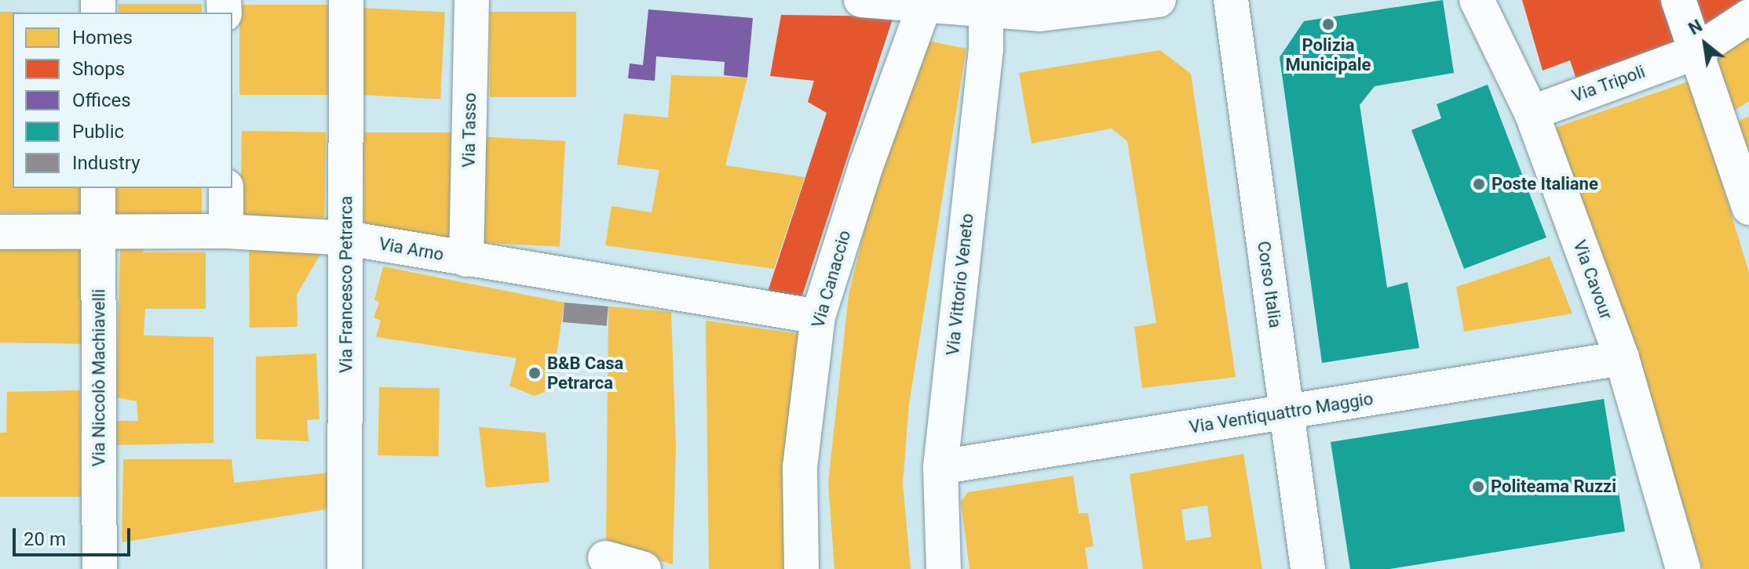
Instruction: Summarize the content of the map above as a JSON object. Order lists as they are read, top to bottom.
{
  "streets": {
    "street": [
      "Via Tripoli",
      "Via Tasso",
      "Via Arno",
      "Via Canaccio",
      "Via Cavour",
      "Via Francesco Petrarca",
      "Via Vittorio Veneto",
      "Corso Italia",
      "Via Niccolò Machiavelli",
      "Via Ventiquattro Maggio"
    ]
  },
  "crossings": [
    ["Via Tripoli", "Via Cavour"],
    ["Via Tasso", "Via Arno"],
    ["Via Arno", "Via Canaccio"],
    ["Via Arno", "Via Francesco Petrarca"],
    ["Via Arno", "Via Niccolò Machiavelli"],
    ["Via Cavour", "Via Ventiquattro Maggio"],
    ["Via Vittorio Veneto", "Via Ventiquattro Maggio"],
    ["Corso Italia", "Via Ventiquattro Maggio"]
  ],
  "places": [
    "Polizia Municipale",
    "Poste Italiane",
    "B&B Casa Petrarca",
    "Politeama Ruzzi"
  ],
  "legend": [
    "Homes",
    "Shops",
    "Offices",
    "Public",
    "Industry"
  ],
  "scale_bar": "20 m",
  "north": "top left"
}
